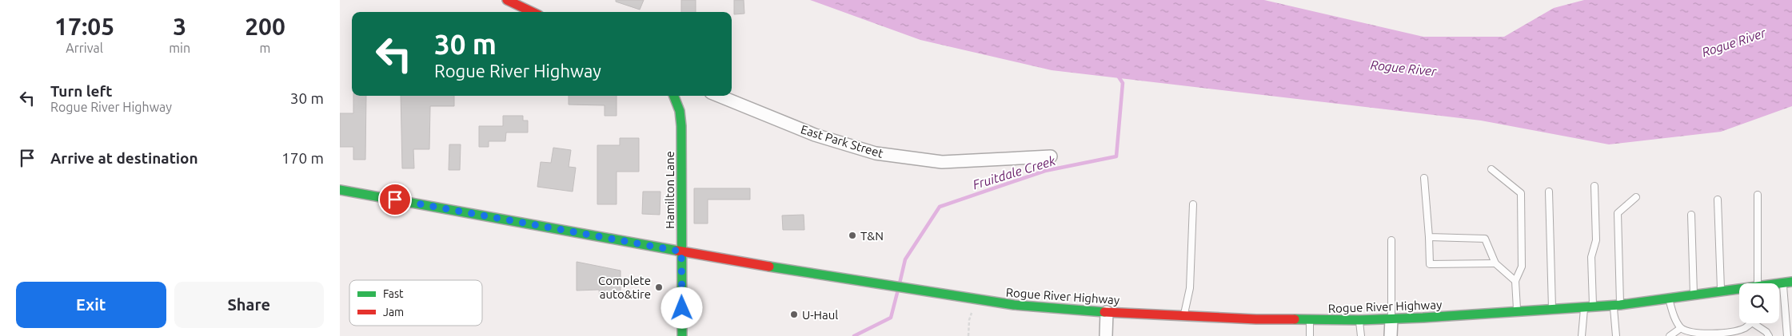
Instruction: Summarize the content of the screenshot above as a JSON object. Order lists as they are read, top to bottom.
{
  "streets": {
    "main road": ["Hamilton Lane", "Rogue River Highway"],
    "street": ["East Park Street"]
  },
  "crossings": [
    ["Hamilton Lane", "Rogue River Highway"]
  ],
  "water": ["Rogue River", "Fruitdale Creek"],
  "places": ["T&N", "Complete auto&tire", "U-Haul"],
  "legend": ["Fast", "Jam"],
  "page": {
    "eta": [
      "17:05",
      "Arrival",
      "3",
      "min",
      "200",
      "m"
    ],
    "turn": ["30 m", "Rogue River Highway"],
    "list": [
      {
        "name": "Turn left",
        "note": "Rogue River Highway",
        "value": "30 m"
      },
      {
        "name": "Arrive at destination",
        "value": "170 m"
      }
    ],
    "buttons": ["Exit", "Share"]
  }
}
